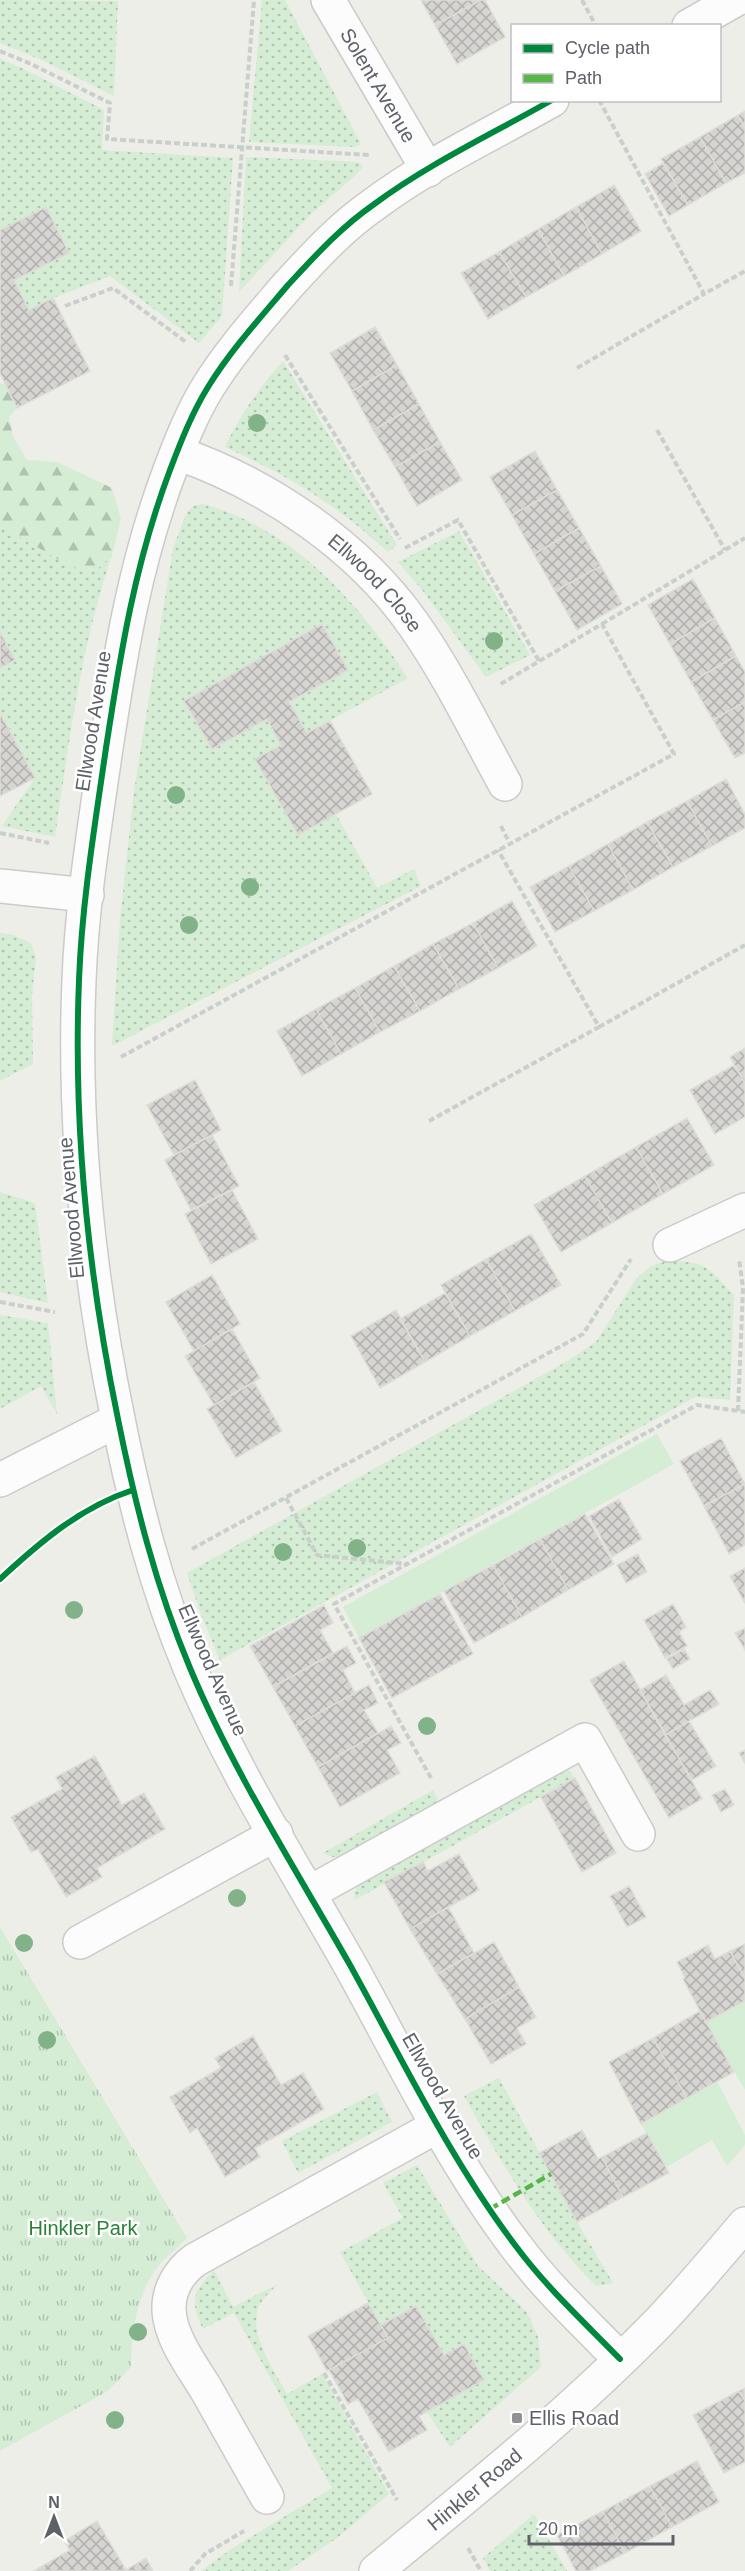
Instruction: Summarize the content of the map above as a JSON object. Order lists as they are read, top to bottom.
{
  "streets": {
    "street": [
      "Solent Avenue",
      "Ellwood Close",
      "Ellwood Avenue",
      "Hinkler Road"
    ]
  },
  "crossings": [
    ["Solent Avenue", "Ellwood Avenue"],
    ["Ellwood Close", "Ellwood Avenue"],
    ["Ellwood Avenue", "Hinkler Road"]
  ],
  "parks": ["Hinkler Park"],
  "places": {
    "transit": ["Ellis Road"]
  },
  "legend": ["Cycle path", "Path"],
  "scale_bar": "20 m",
  "north": "top"
}
